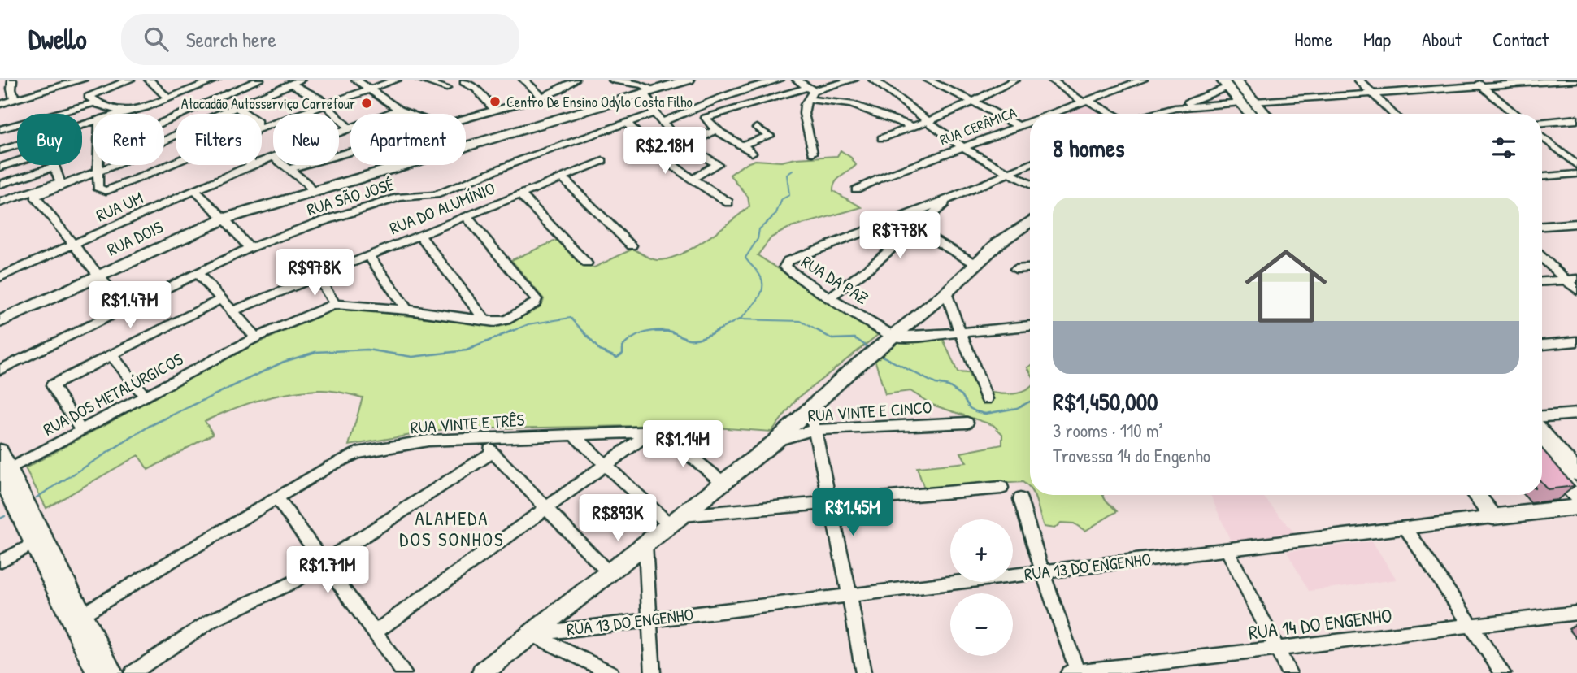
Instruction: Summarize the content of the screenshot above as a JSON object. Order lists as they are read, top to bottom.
{
  "streets": {
    "main road": ["RUA DOIS", "RUA 13 DO ENGENHO"],
    "street": [
      "RUA CERÂMICA",
      "RUA SÃO JOSÉ",
      "RUA UM",
      "RUA DO ALUMÍNIO",
      "RUA DA PAZ",
      "RUA DOS METALÚRGICOS",
      "RUA VINTE E CINCO",
      "RUA VINTE E TRÊS",
      "RUA 14 DO ENGENHO"
    ]
  },
  "districts": ["ALAMEDA DOS SONHOS"],
  "places": ["Centro De Ensino Odylo Costa Filho", "Atacadão Autosserviço Carrefour"],
  "page": {
    "header": "Dwello",
    "search": "Search here",
    "nav": [
      "Home",
      "Map",
      "About",
      "Contact"
    ],
    "chip": [
      "Buy",
      "Rent",
      "Filters",
      "New",
      "Apartment"
    ],
    "heading": "8 homes",
    "price": [
      "R$2.18M",
      "R$778K",
      "R$978K",
      "R$1.47M",
      "R$1.14M",
      "R$1.45M",
      "R$893K",
      "R$1.71M"
    ],
    "list": [
      {
        "name": "R$1,450,000",
        "note": "3 rooms · 110 m² · Travessa 14 do Engenho"
      }
    ],
    "map_buttons": ["+", "−"]
  }
}
